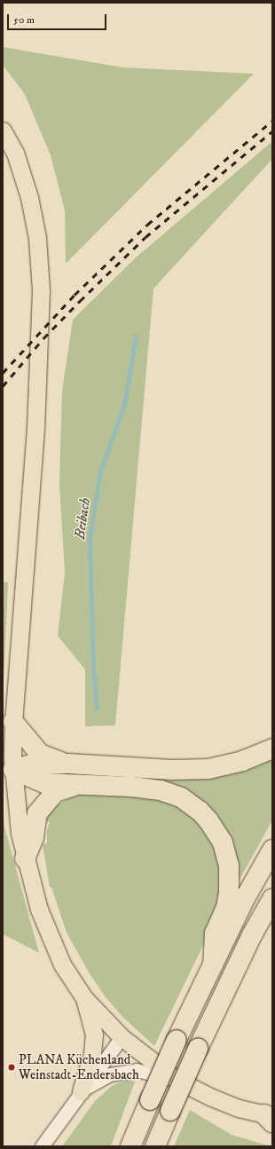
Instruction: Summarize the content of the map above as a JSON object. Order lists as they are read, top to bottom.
{
  "water": ["Beibach"],
  "places": ["PLANA Küchenland Weinstadt-Endersbach"],
  "scale_bar": "50 m"
}
